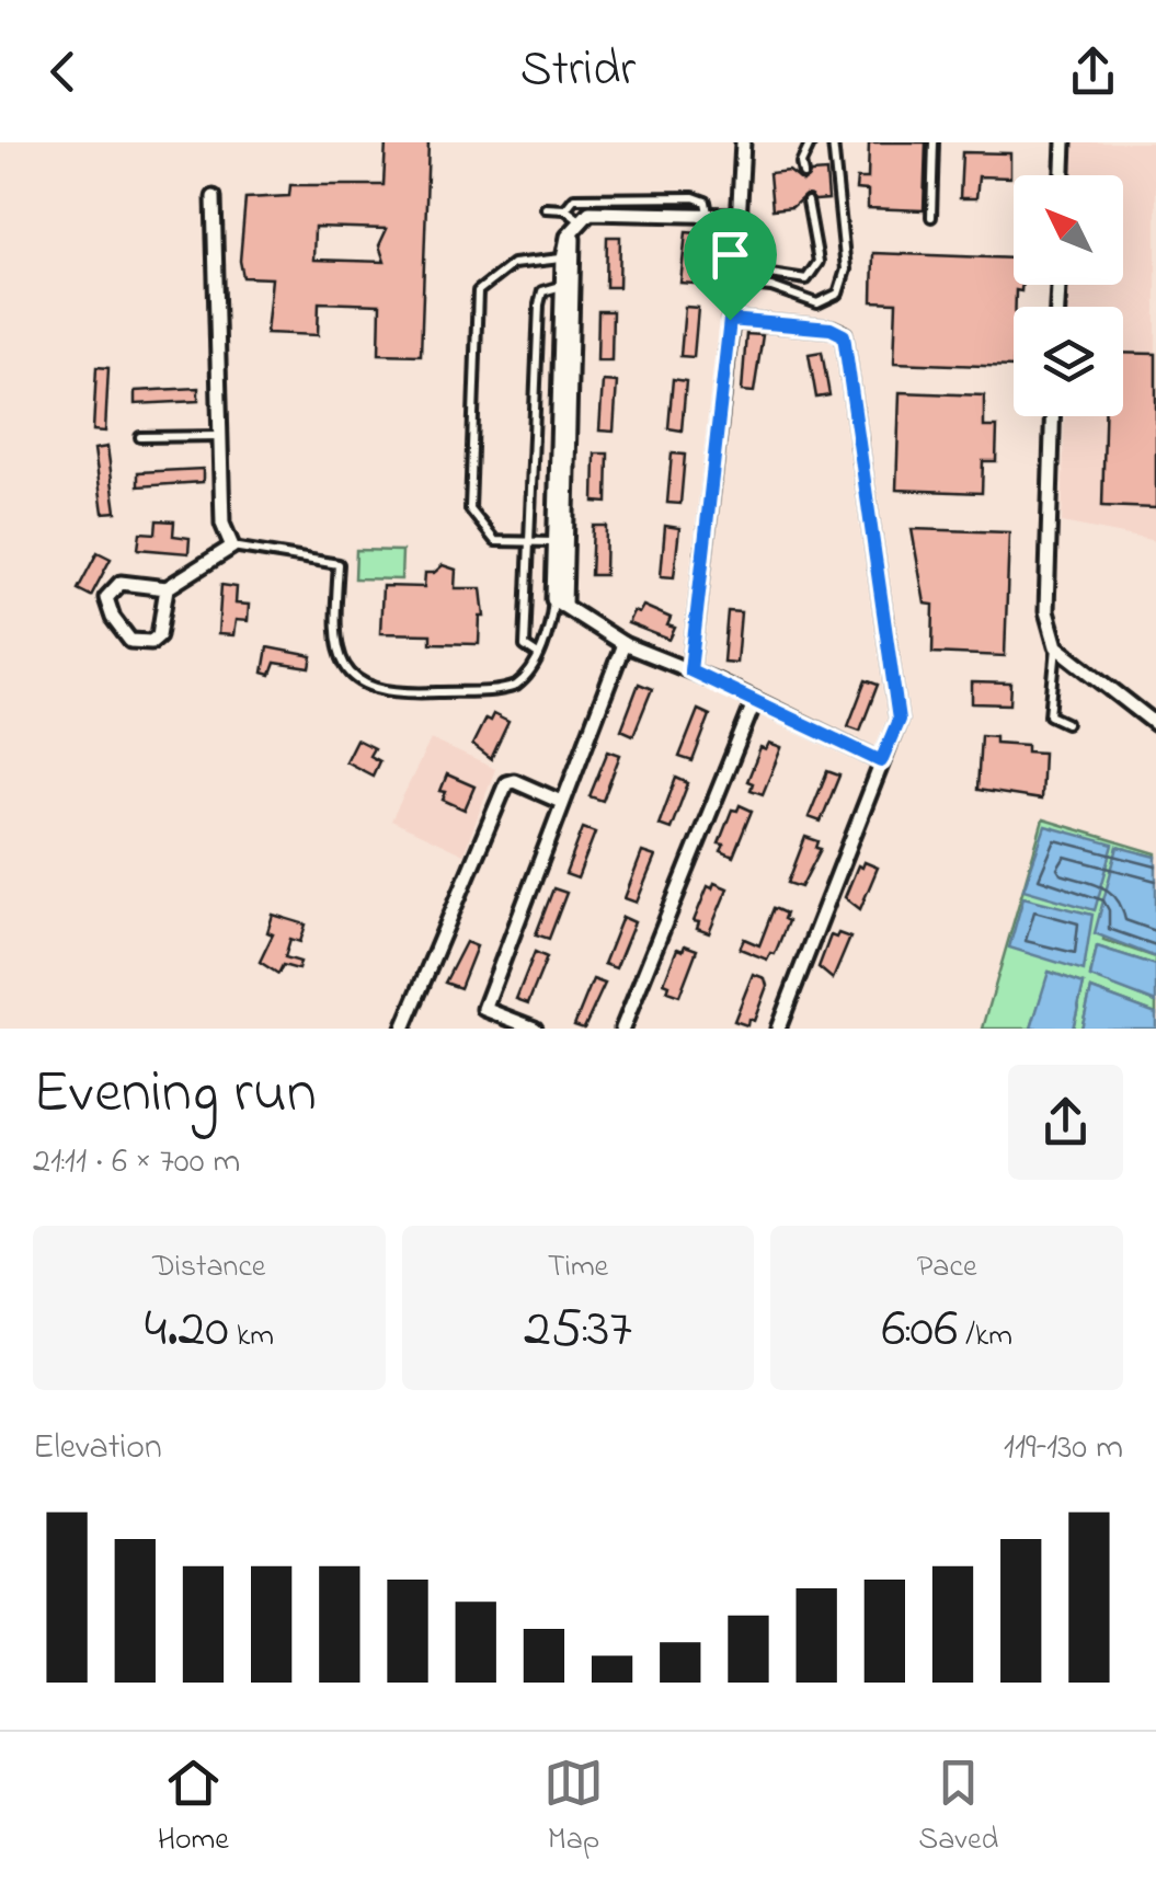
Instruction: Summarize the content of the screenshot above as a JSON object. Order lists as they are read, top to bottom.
{
  "north": "top left",
  "page": {
    "header": "Stridr",
    "heading": ["Evening run", "21:11 · 6 × 700 m"],
    "stats": [
      ["Distance", "4.20 km"],
      ["Time", "25:37"],
      ["Pace", "6:06 /km"]
    ],
    "chart": ["Elevation", "119–130 m"],
    "tabs": ["Home", "Map", "Saved"]
  }
}
